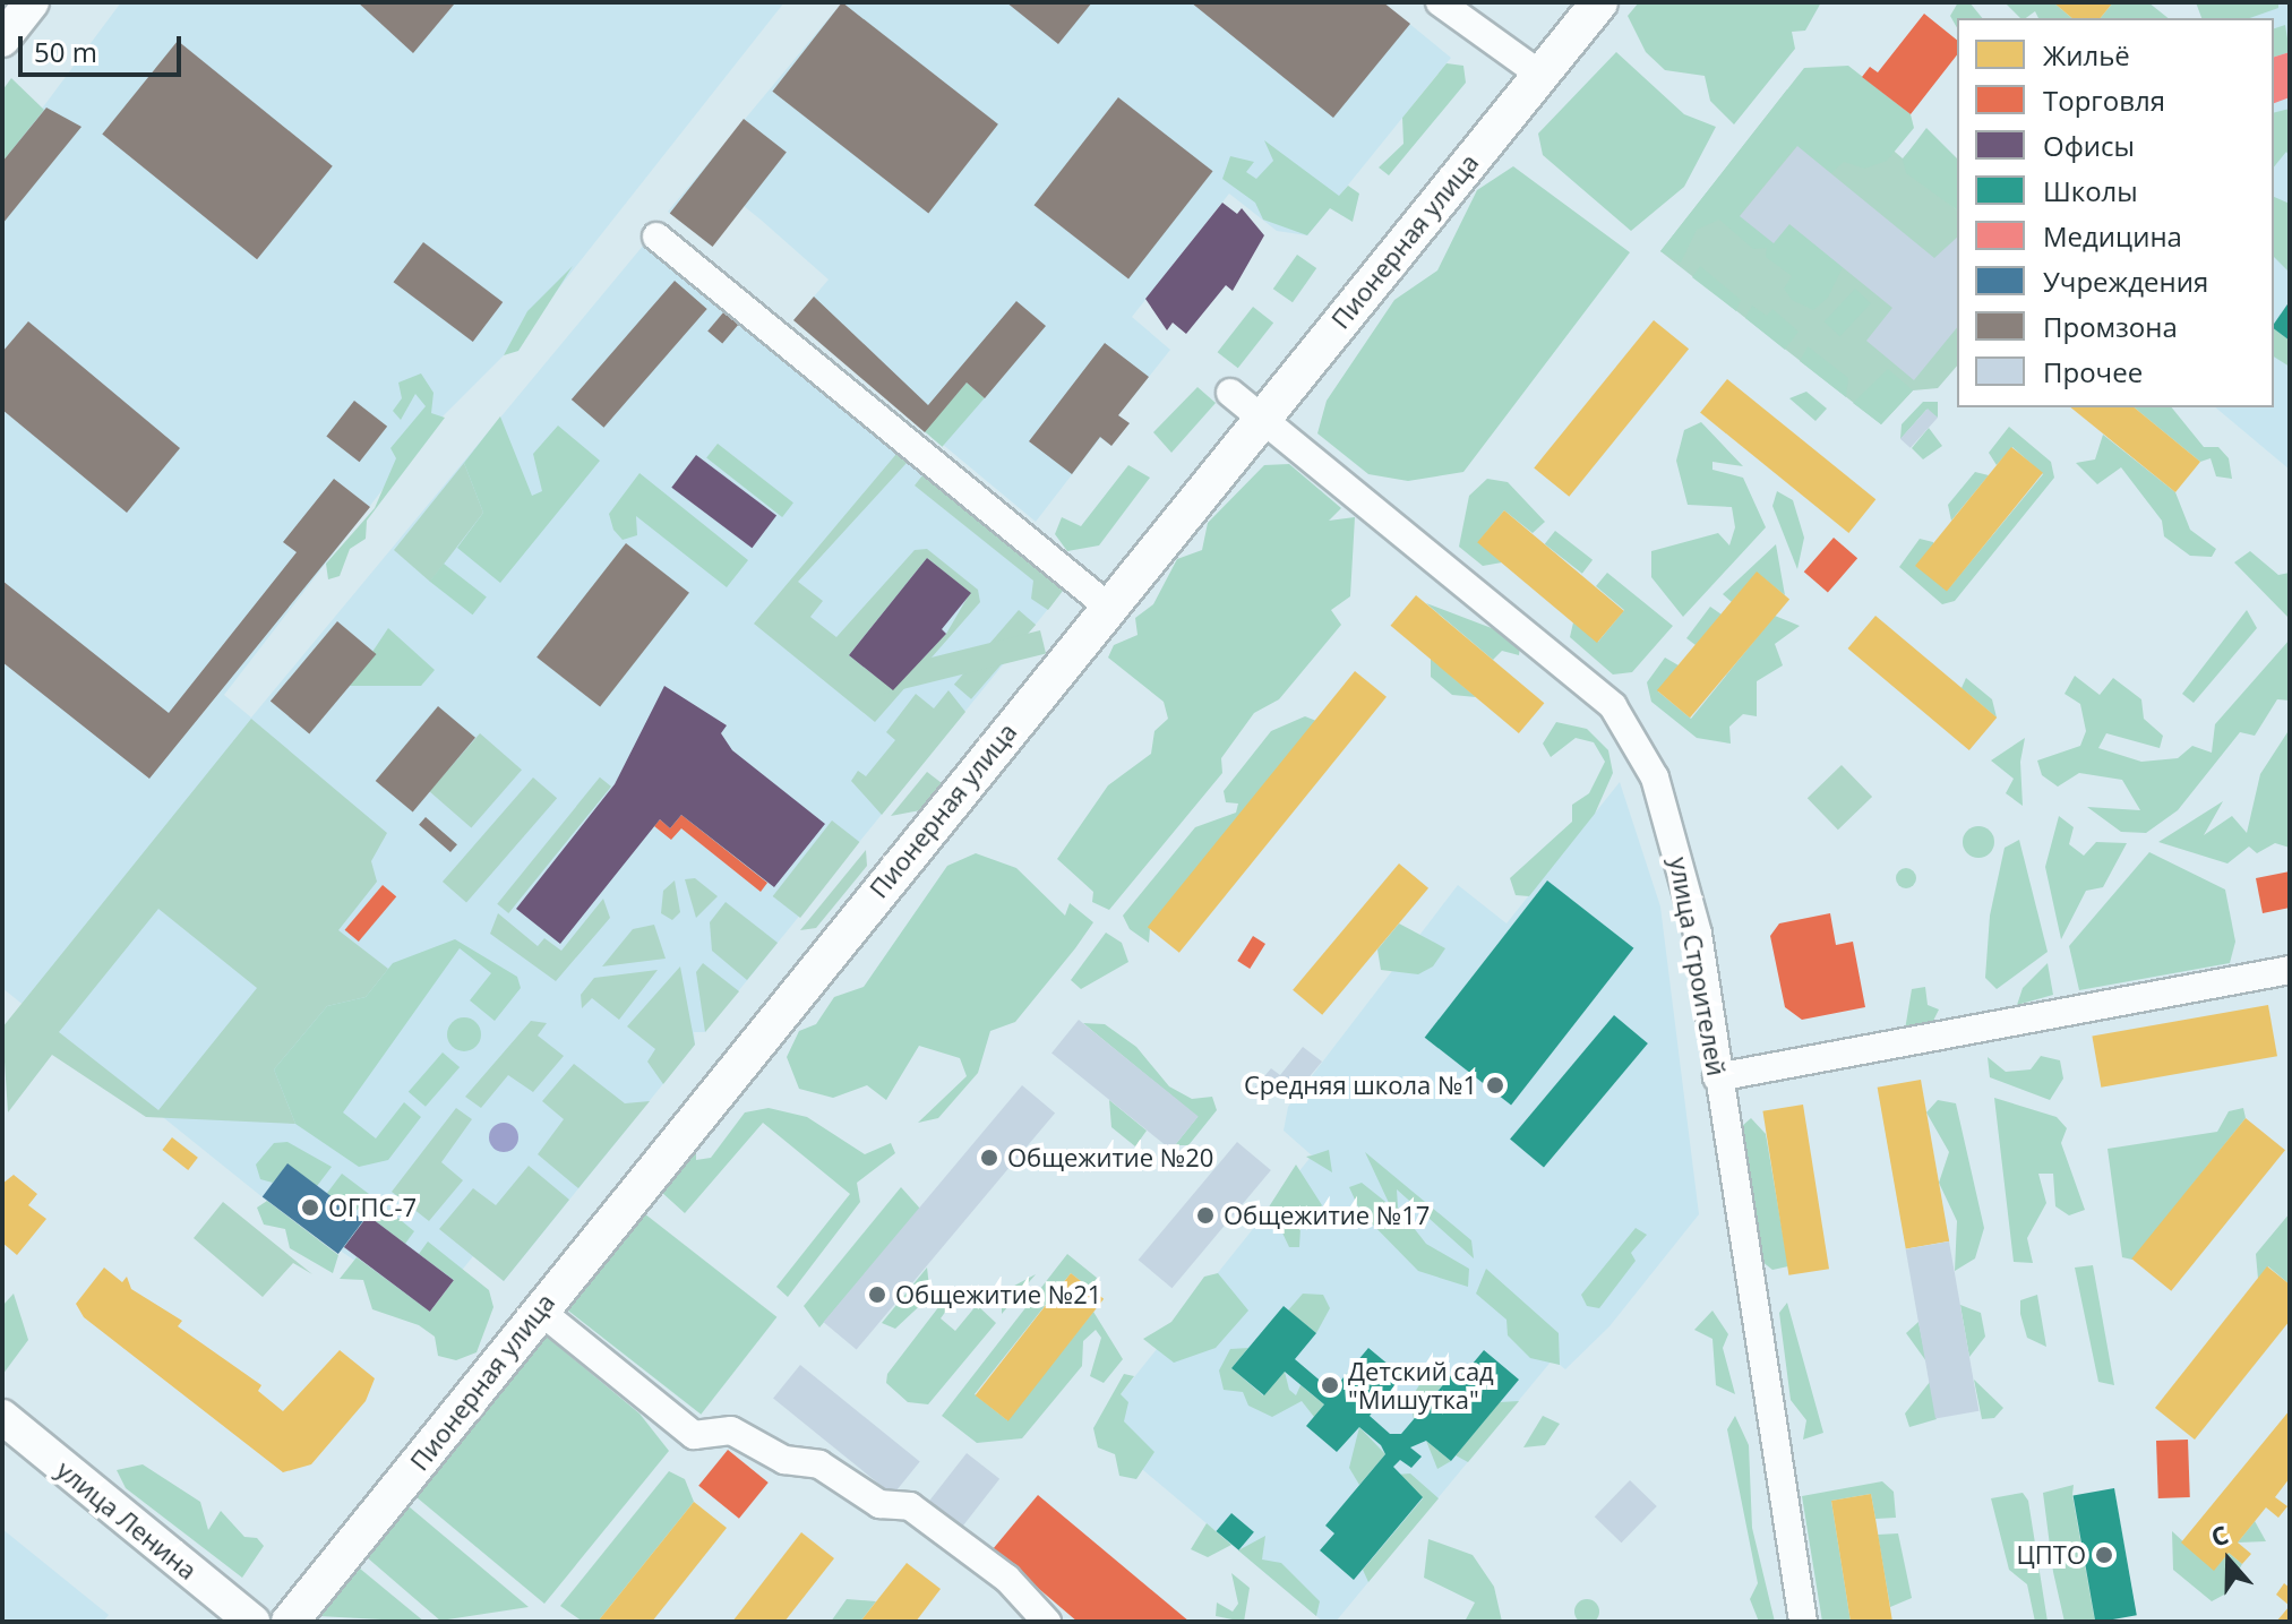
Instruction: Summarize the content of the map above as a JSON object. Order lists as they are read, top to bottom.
{
  "streets": {
    "main road": ["Пионерная улица"],
    "street": ["улица Строителей", "улица Ленина"]
  },
  "crossings": [
    ["Пионерная улица", "улица Строителей"]
  ],
  "places": [
    "Средняя школа №1",
    "Общежитие №20",
    "ОГПС-7",
    "Общежитие №17",
    "Общежитие №21",
    "Детский сад \"Мишутка\"",
    "ЦПТО"
  ],
  "legend": [
    "Жильё",
    "Торговля",
    "Офисы",
    "Школы",
    "Медицина",
    "Учреждения",
    "Промзона",
    "Прочее"
  ],
  "scale_bar": "50 m",
  "north": "top"
}
